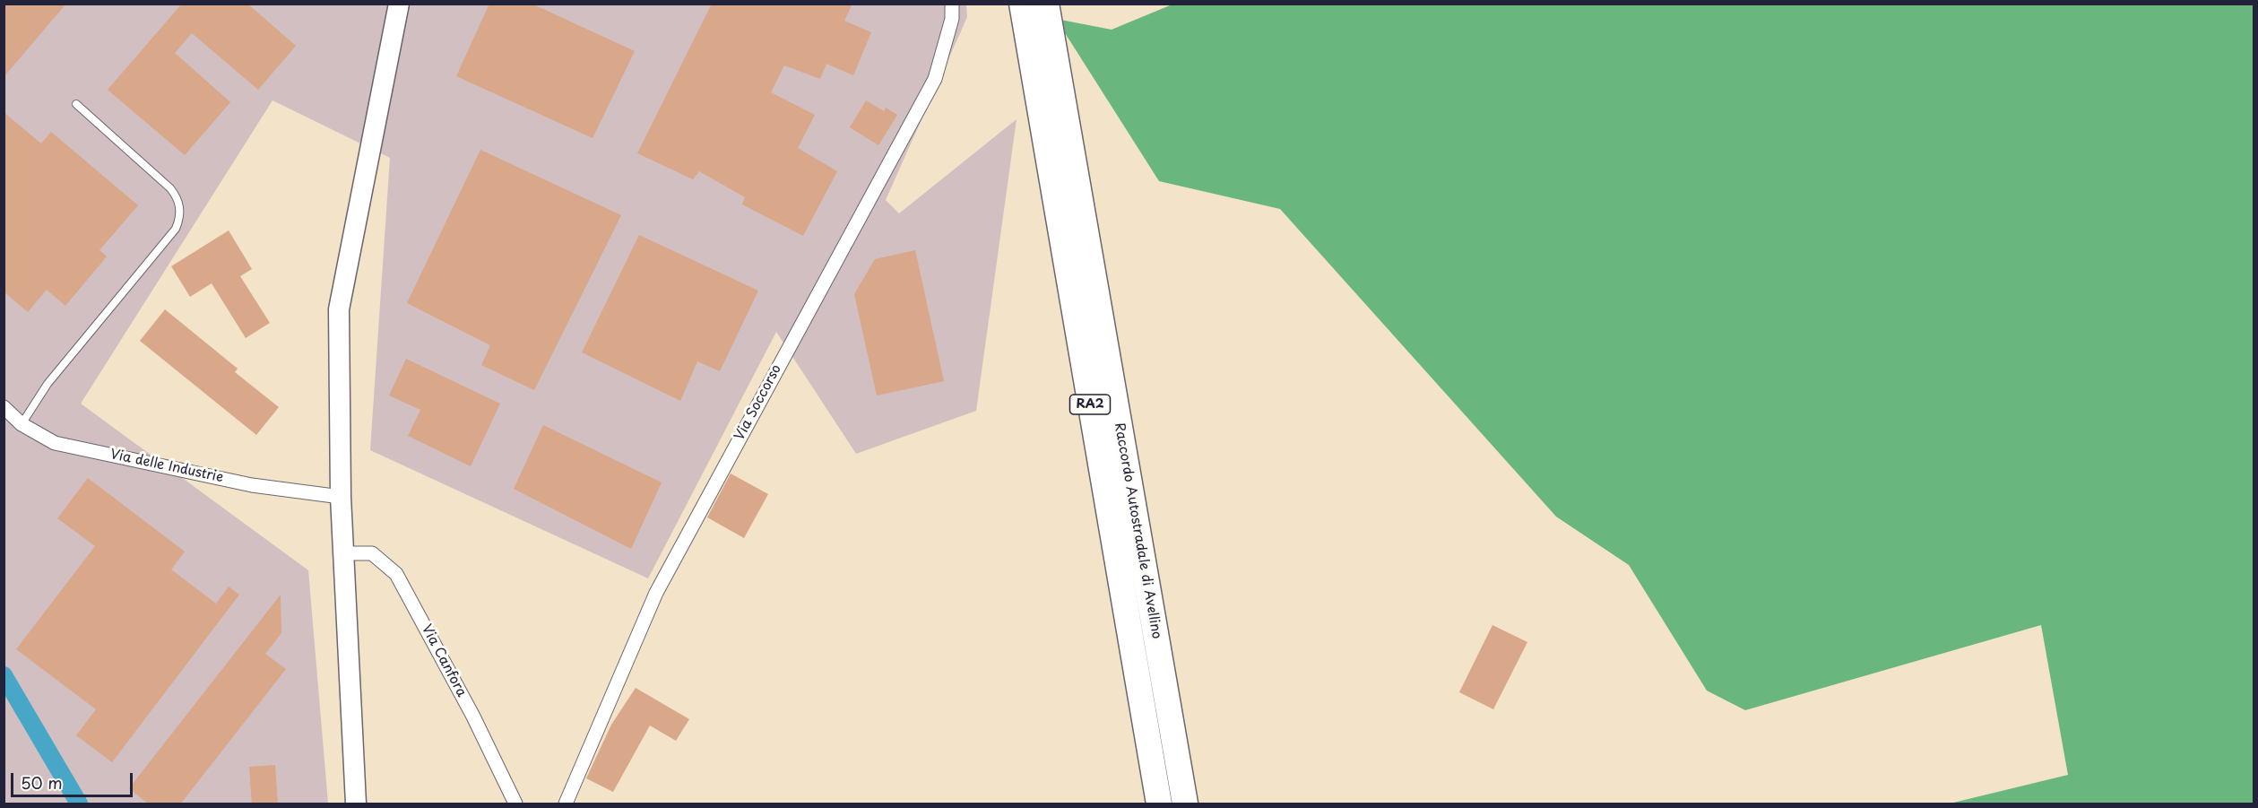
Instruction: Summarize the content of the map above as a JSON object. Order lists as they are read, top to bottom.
{
  "streets": {
    "highway": ["RA2", "Raccordo Autostradale di Avellino"],
    "street": ["Via Soccorso", "Via delle Industrie", "Via Canfora"]
  },
  "scale_bar": "50 m"
}
